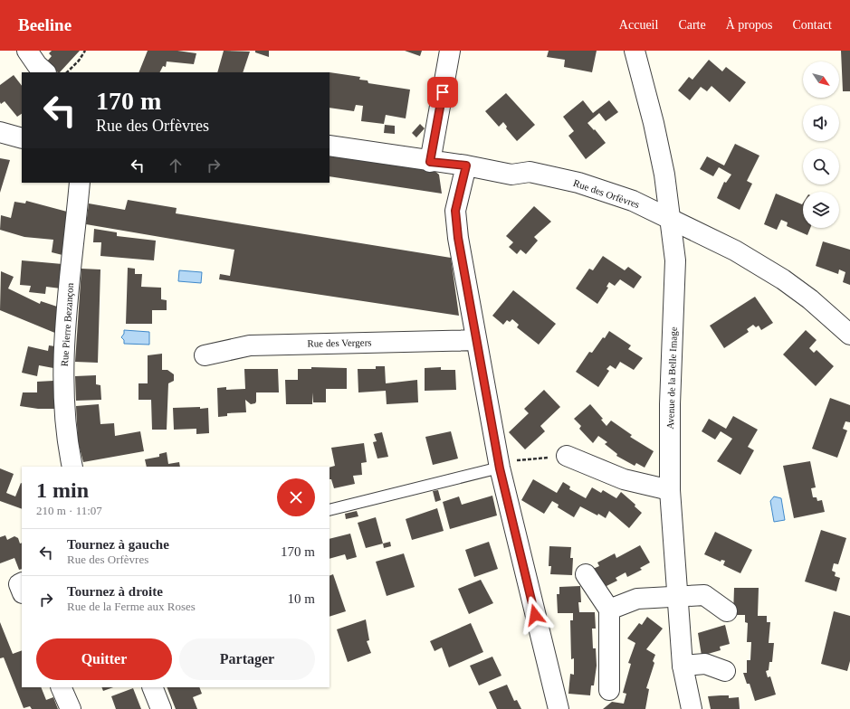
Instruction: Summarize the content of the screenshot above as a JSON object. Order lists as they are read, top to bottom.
{
  "streets": {
    "street": [
      "Rue des Orfèvres",
      "Rue Pierre Bezançon",
      "Rue des Vergers",
      "Avenue de la Belle Image"
    ]
  },
  "crossings": [
    ["Rue des Orfèvres", "Avenue de la Belle Image"]
  ],
  "north": "bottom right",
  "page": {
    "header": "Beeline",
    "nav": [
      "Accueil",
      "Carte",
      "À propos",
      "Contact"
    ],
    "turn": ["170 m", "Rue des Orfèvres"],
    "heading": ["1 min", "210 m · 11:07"],
    "list": [
      {
        "name": "Tournez à gauche",
        "note": "Rue des Orfèvres",
        "value": "170 m"
      },
      {
        "name": "Tournez à droite",
        "note": "Rue de la Ferme aux Roses",
        "value": "10 m"
      }
    ],
    "buttons": ["Quitter", "Partager"]
  }
}
